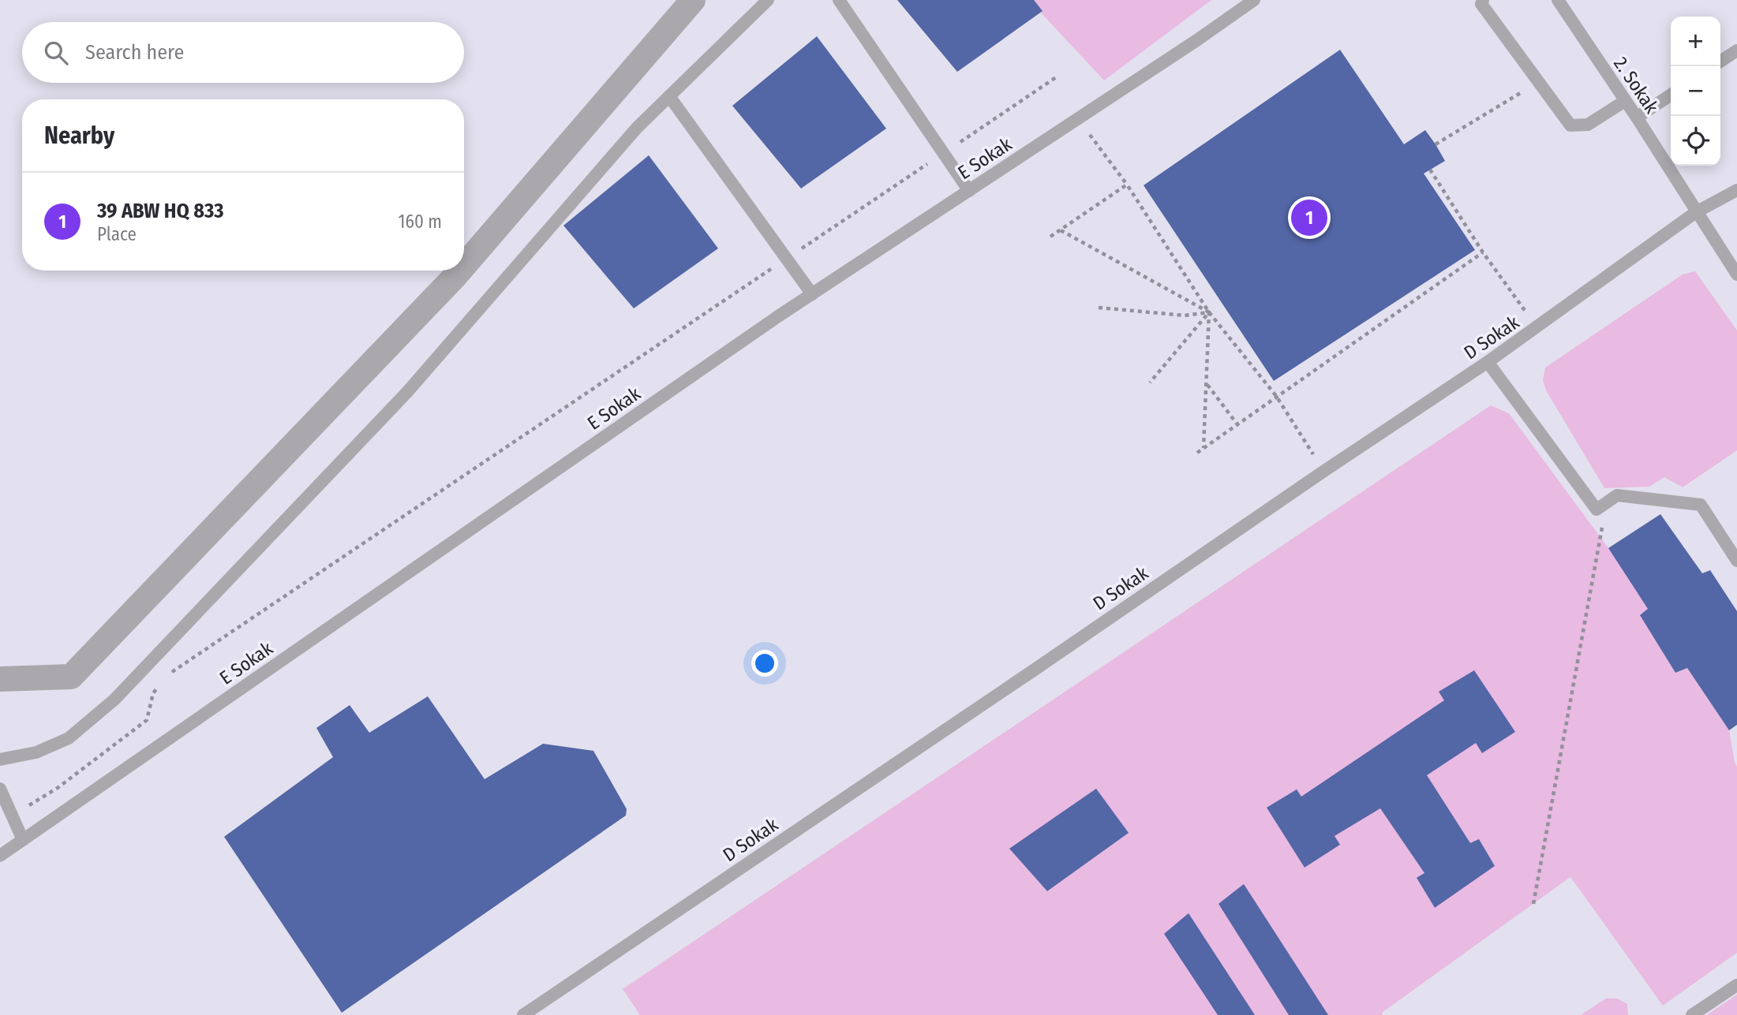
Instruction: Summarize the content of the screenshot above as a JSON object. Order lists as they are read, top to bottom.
{
  "streets": {
    "lane": ["2. Sokak", "E Sokak", "D Sokak"]
  },
  "crossings": [
    ["2. Sokak", "D Sokak"]
  ],
  "page": {
    "map_buttons": ["+", "−"],
    "search": "Search here",
    "heading": "Nearby",
    "list": [
      {
        "mark": "1",
        "name": "39 ABW HQ 833",
        "note": "Place",
        "value": "160 m"
      }
    ],
    "pins": "1"
  }
}
